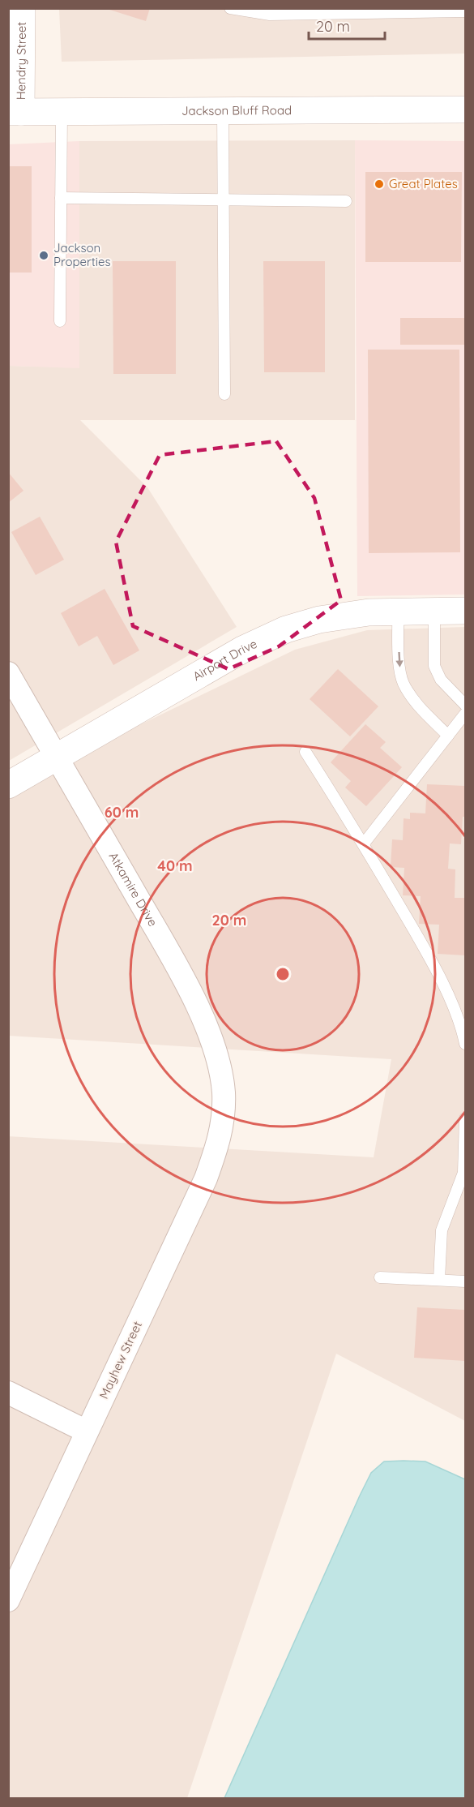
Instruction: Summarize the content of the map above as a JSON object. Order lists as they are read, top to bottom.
{
  "streets": {
    "street": [
      "Hendry Street",
      "Jackson Bluff Road",
      "Airport Drive",
      "Atkamire Drive",
      "Mayhew Street"
    ]
  },
  "crossings": [
    ["Hendry Street", "Jackson Bluff Road"],
    ["Airport Drive", "Atkamire Drive"],
    ["Atkamire Drive", "Mayhew Street"]
  ],
  "places": ["Great Plates", "Jackson Properties"],
  "scale_bar": "20 m",
  "rings": ["60 m", "40 m", "20 m"]
}
